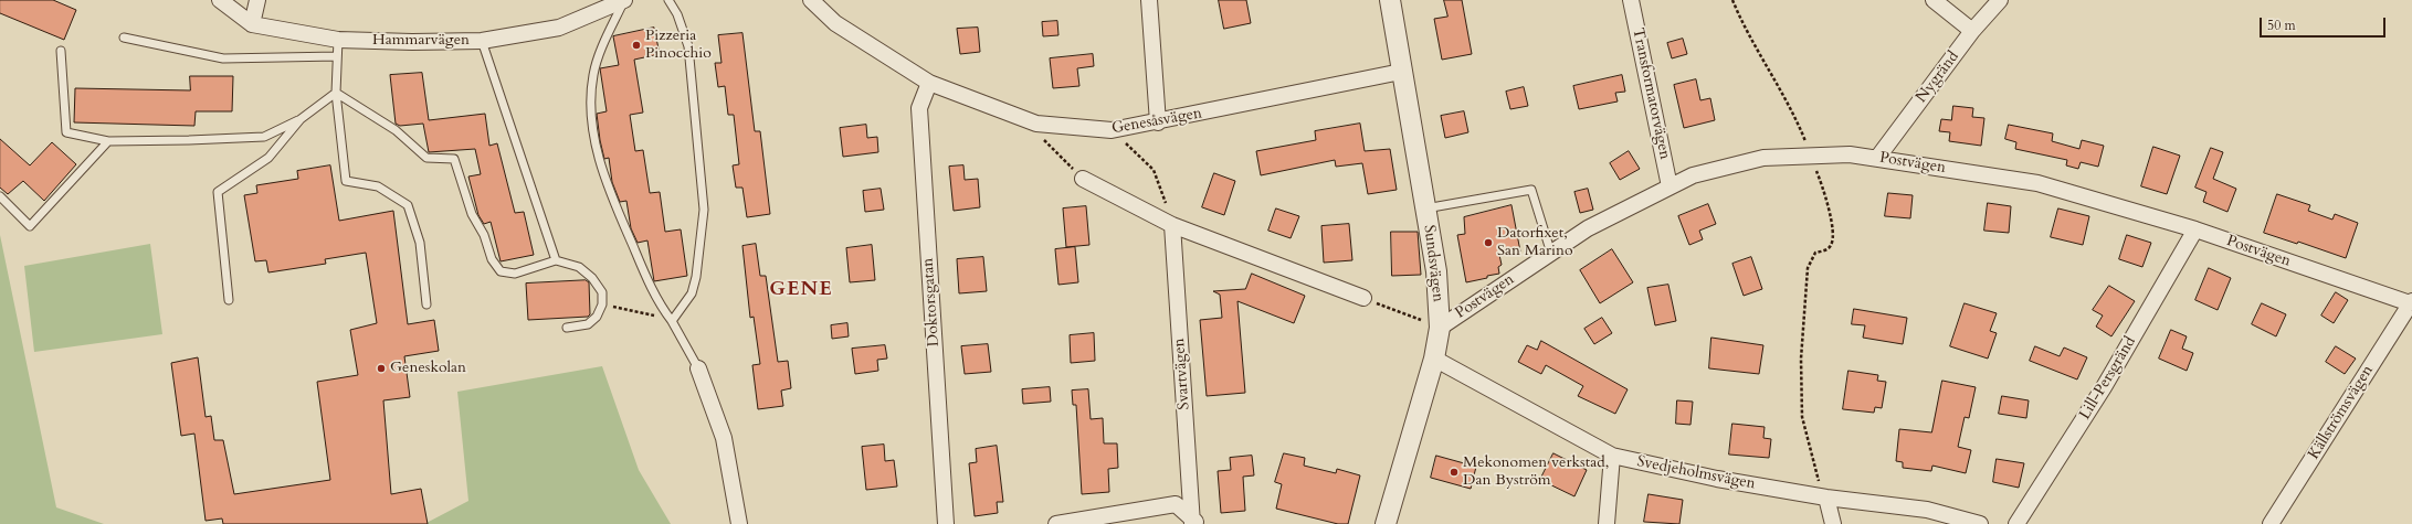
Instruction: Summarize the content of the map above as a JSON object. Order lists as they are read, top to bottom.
{
  "streets": {
    "street": [
      "Hammarvägen",
      "Nygränd",
      "Transformatorvägen",
      "Genesåsvägen",
      "Postvägen",
      "Sundsvägen",
      "Doktorsgatan",
      "Svartvägen",
      "Lill-Persgränd",
      "Källströmsvägen",
      "Svedjeholmsvägen"
    ]
  },
  "crossings": [
    ["Nygränd", "Postvägen"],
    ["Transformatorvägen", "Postvägen"],
    ["Genesåsvägen", "Sundsvägen"],
    ["Genesåsvägen", "Doktorsgatan"],
    ["Postvägen", "Sundsvägen"],
    ["Postvägen", "Lill-Persgränd"],
    ["Postvägen", "Källströmsvägen"],
    ["Sundsvägen", "Svedjeholmsvägen"]
  ],
  "districts": ["GENE"],
  "places": [
    "Pizzeria Pinocchio",
    "Datorfixet, San Marino",
    "Geneskolan",
    "Mekonomen verkstad, Dan Byström"
  ],
  "scale_bar": "50 m"
}
